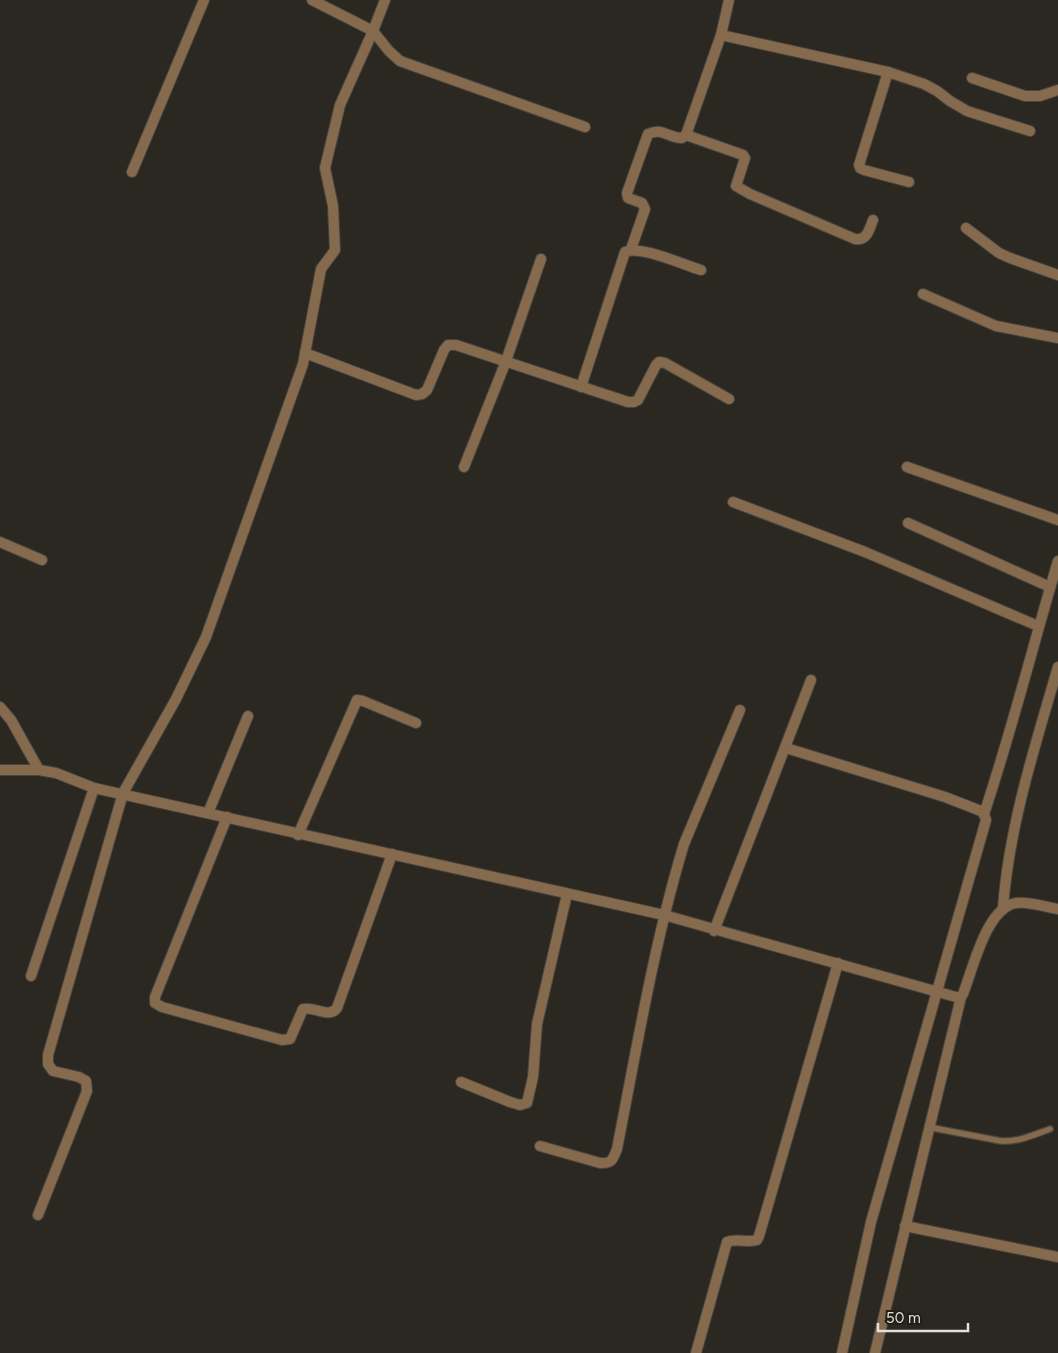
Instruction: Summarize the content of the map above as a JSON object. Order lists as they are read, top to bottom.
{
  "scale_bar": "50 m"
}
